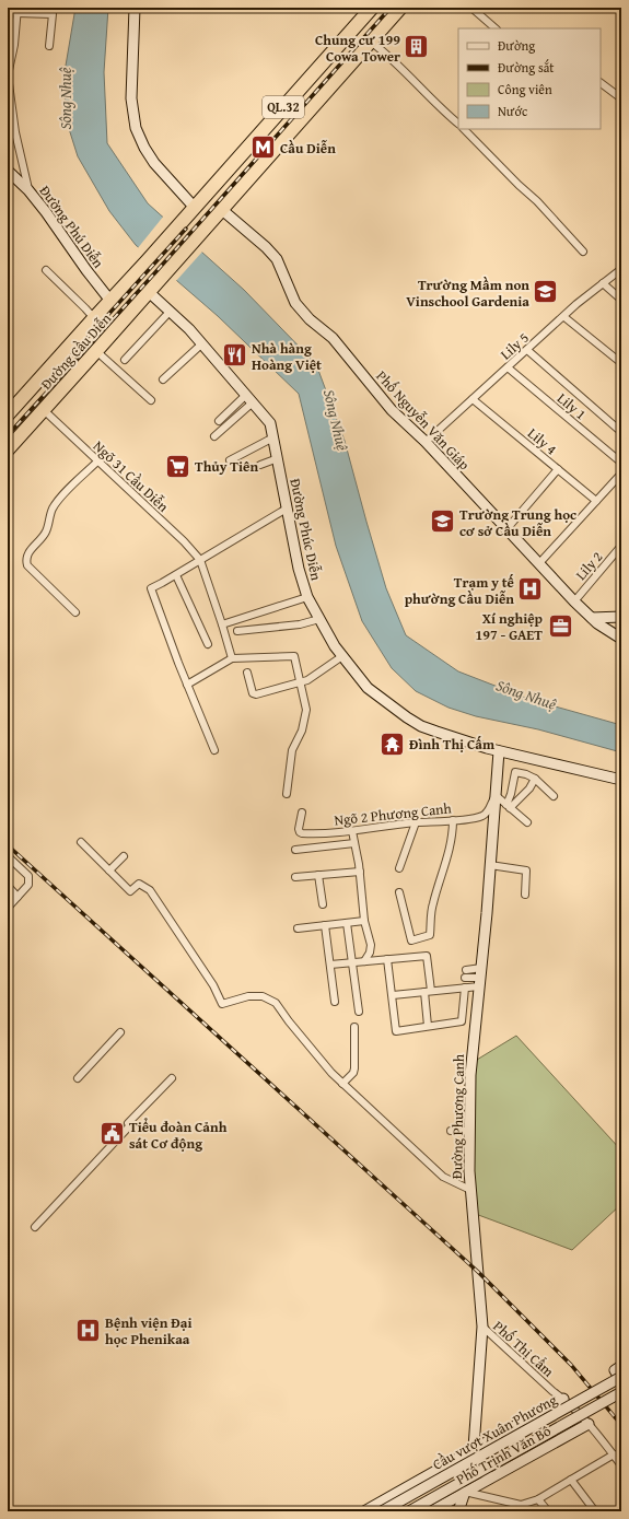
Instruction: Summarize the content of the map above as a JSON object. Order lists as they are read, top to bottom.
{
  "streets": {
    "highway": ["QL.32", "Đường Cầu Diễn"],
    "street": [
      "Đường Phú Diễn",
      "Lily 5",
      "Lily 1",
      "Phố Nguyễn Văn Giáp",
      "Lily 4",
      "Ngõ 31 Cầu Diễn",
      "Đường Phúc Diễn",
      "Lily 2",
      "Ngõ 2 Phương Canh",
      "Đường Phương Canh",
      "Phố Thị Cẩm",
      "Cầu vượt Xuân Phương",
      "Phố Trịnh Văn Bô"
    ]
  },
  "crossings": [
    ["QL.32", "Đường Cầu Diễn"],
    ["QL.32", "Phố Nguyễn Văn Giáp"],
    ["Đường Phú Diễn", "Đường Cầu Diễn"],
    ["Lily 5", "Lily 1"],
    ["Lily 5", "Phố Nguyễn Văn Giáp"],
    ["Lily 5", "Lily 4"],
    ["Đường Cầu Diễn", "Phố Nguyễn Văn Giáp"],
    ["Đường Cầu Diễn", "Ngõ 31 Cầu Diễn"],
    ["Đường Cầu Diễn", "Đường Phúc Diễn"],
    ["Phố Nguyễn Văn Giáp", "Lily 2"],
    ["Đường Phúc Diễn", "Đường Phương Canh"],
    ["Ngõ 2 Phương Canh", "Đường Phương Canh"],
    ["Đường Phương Canh", "Phố Thị Cẩm"],
    ["Đường Phương Canh", "Phố Trịnh Văn Bô"],
    ["Phố Thị Cẩm", "Phố Trịnh Văn Bô"]
  ],
  "water": ["Sông Nhuệ"],
  "places": {
    "building": ["Chung cư 199 Cowa Tower"],
    "metro station": ["Cầu Diễn"],
    "school or university": ["Trường Mầm non Vinschool Gardenia", "Trường Trung học cơ sở Cầu Diễn"],
    "restaurant": ["Nhà hàng Hoàng Việt"],
    "supermarket": ["Thủy Tiên"],
    "hospital": ["Trạm y tế phường Cầu Diễn", "Bệnh viện Đại học Phenikaa"],
    "office": ["Xí nghiệp 197 - GAET"],
    "temple": ["Đình Thị Cấm"],
    "public building": ["Tiểu đoàn Cảnh sát Cơ động"]
  },
  "legend": [
    "Đường",
    "Đường sắt",
    "Công viên",
    "Nước"
  ]
}
